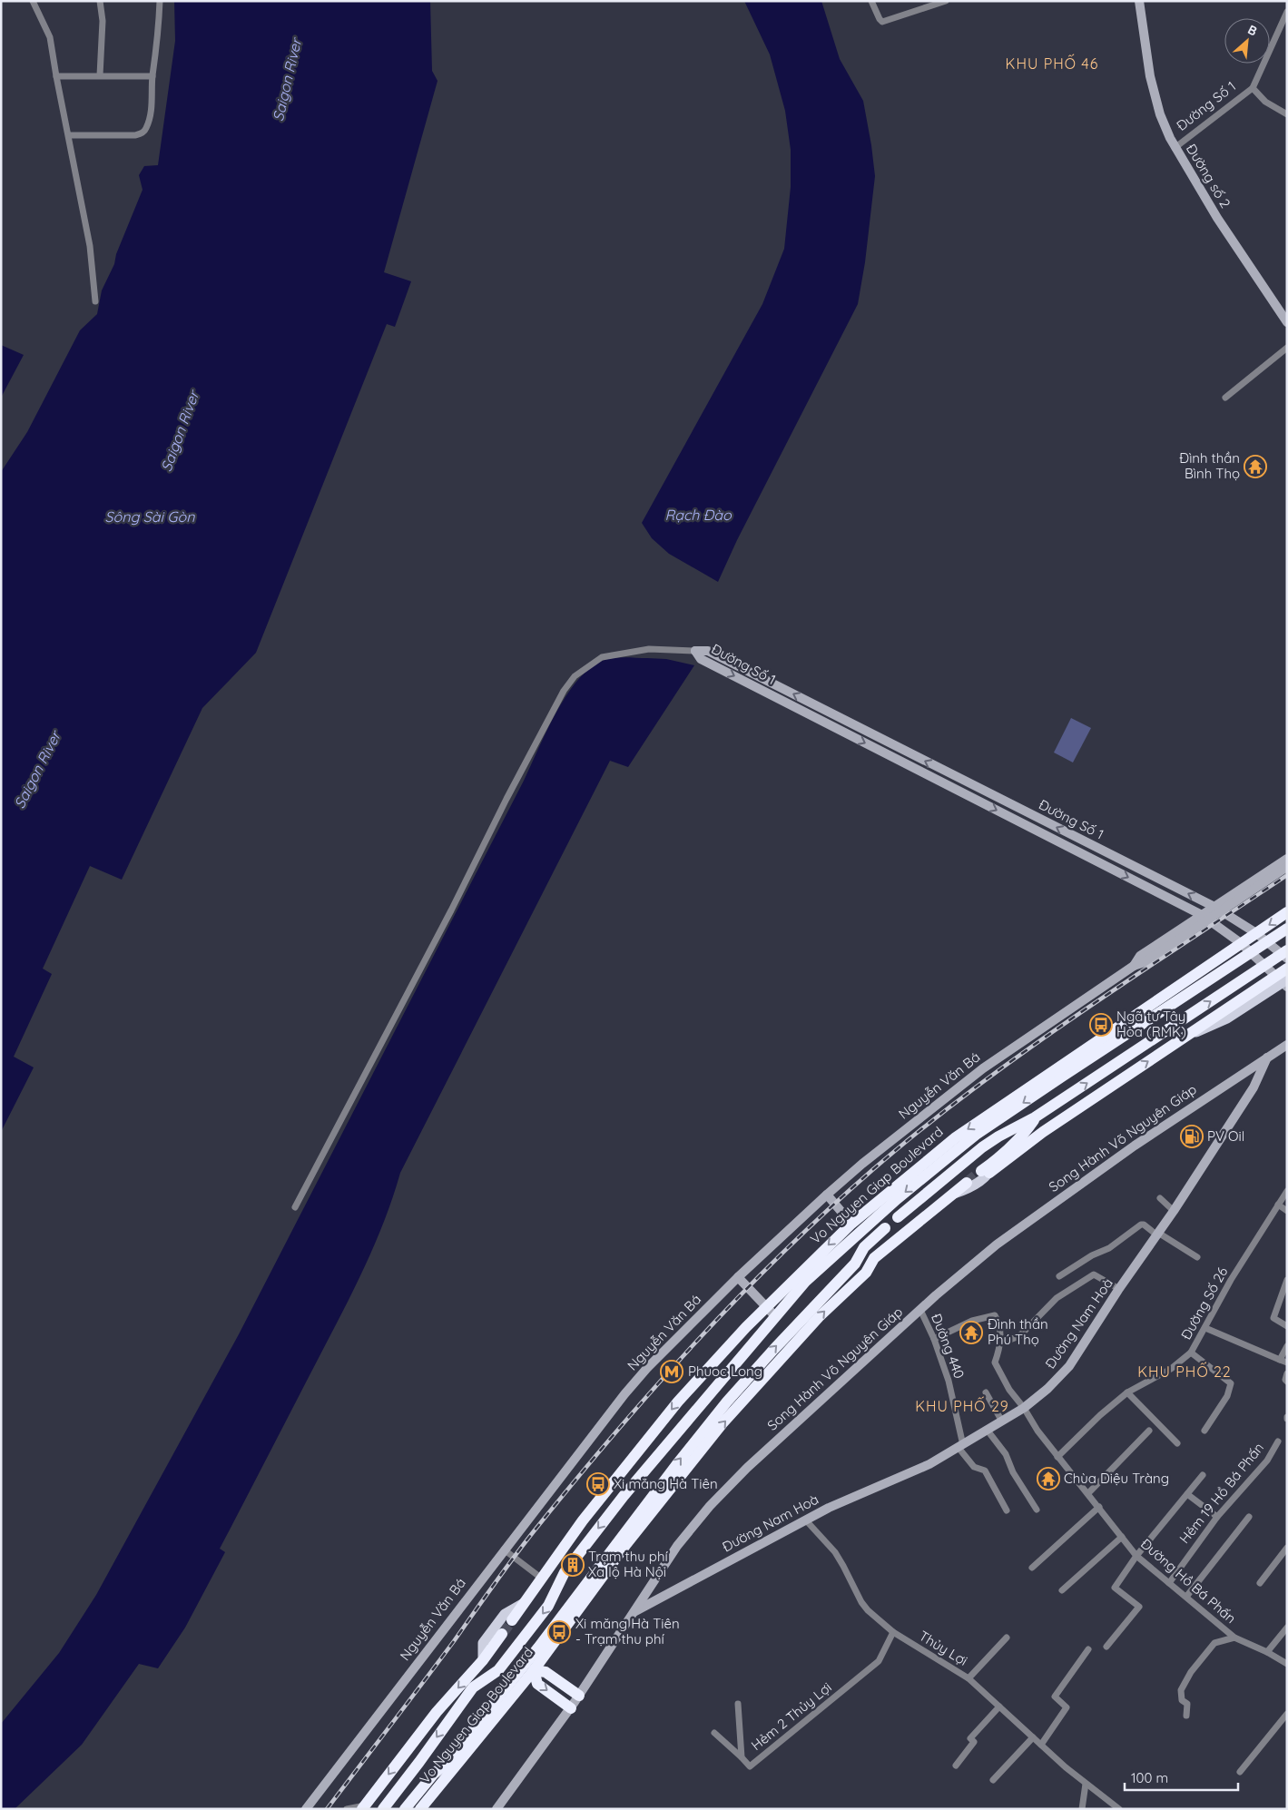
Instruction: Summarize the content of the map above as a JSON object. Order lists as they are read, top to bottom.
{
  "streets": {
    "highway": ["Vo Nguyen Giap Boulevard"],
    "main road": [
      "Đường Số 1",
      "Đường số 2",
      "Nguyễn Văn Bá",
      "Song Hành Võ Nguyên Giáp",
      "Đường Nam Hoà"
    ],
    "street": [
      "Đường Số 26",
      "Đường 440",
      "Hẻm 19 Hồ Bá Phấn",
      "Đường Hồ Bá Phấn",
      "Thủy Lợi",
      "Hẻm 2 Thủy Lợi"
    ]
  },
  "crossings": [
    ["Đường Số 1", "Đường số 2"],
    ["Đường Số 1", "Nguyễn Văn Bá"],
    ["Đường Số 1", "Vo Nguyen Giap Boulevard"],
    ["Song Hành Võ Nguyên Giáp", "Đường Nam Hoà"],
    ["Song Hành Võ Nguyên Giáp", "Đường 440"],
    ["Đường Số 26", "Đường Hồ Bá Phấn"],
    ["Đường Nam Hoà", "Đường 440"],
    ["Đường Nam Hoà", "Đường Hồ Bá Phấn"],
    ["Đường Nam Hoà", "Thủy Lợi"],
    ["Đường 440", "Đường Hồ Bá Phấn"],
    ["Hẻm 19 Hồ Bá Phấn", "Đường Hồ Bá Phấn"],
    ["Thủy Lợi", "Hẻm 2 Thủy Lợi"]
  ],
  "districts": ["KHU PHỐ 46", "KHU PHỐ 22", "KHU PHỐ 29"],
  "water": ["Saigon River", "Rạch Đào", "Sông Sài Gòn"],
  "places": {
    "temple": ["Đình thần Bình Thọ", "Đình thần Phú Thọ", "Chùa Diệu Tràng"],
    "bus stop": ["Ngã tư Tây Hòa (RMK)", "Xi măng Hà Tiên", "Xi măng Hà Tiên - Trạm thu phí"],
    "fuel station": ["PV Oil"],
    "metro station": ["Phuoc Long"],
    "building": ["Trạm thu phí Xa lộ Hà Nội"]
  },
  "scale_bar": "100 m",
  "north": "top right"
}
